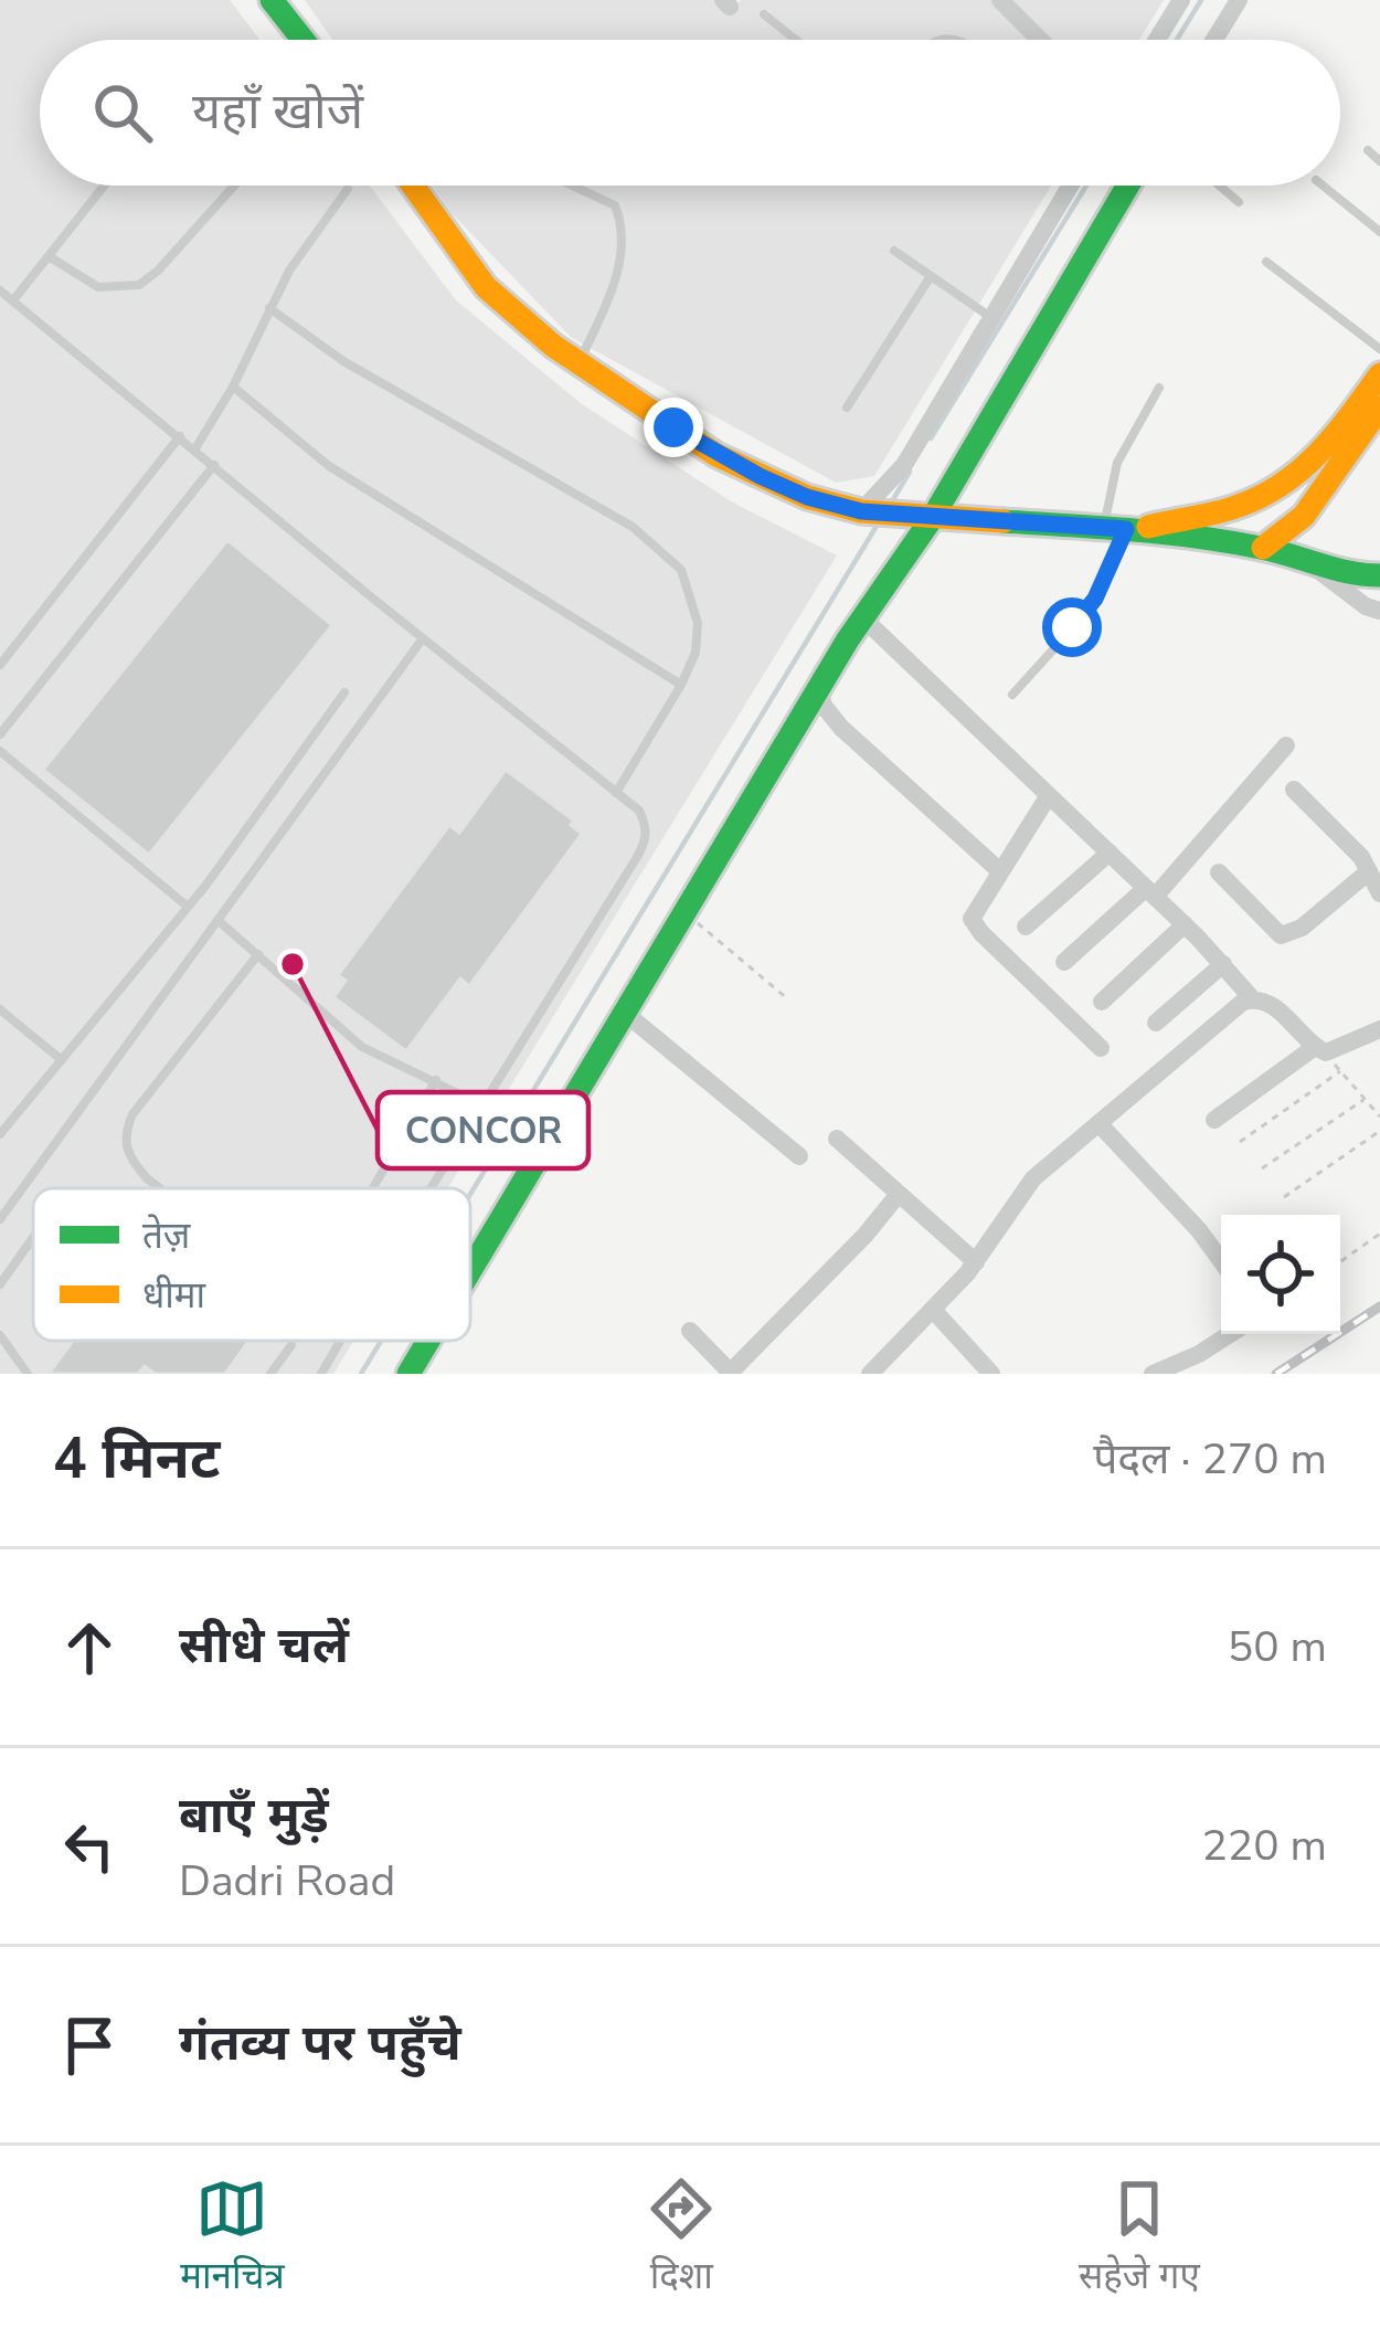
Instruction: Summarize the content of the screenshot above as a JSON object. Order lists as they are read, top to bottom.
{
  "places": ["CONCOR"],
  "legend": ["तेज़", "धीमा"],
  "page": {
    "search": "यहाँ खोजें",
    "heading": ["4 मिनट", "पैदल · 270 m"],
    "list": [
      ["सीधे चलें", "50 m"],
      ["बाएँ मुड़ें", "Dadri Road", "220 m"],
      "गंतव्य पर पहुँचे"
    ],
    "nav": ["मानचित्र", "दिशा", "सहेजे गए"]
  }
}
